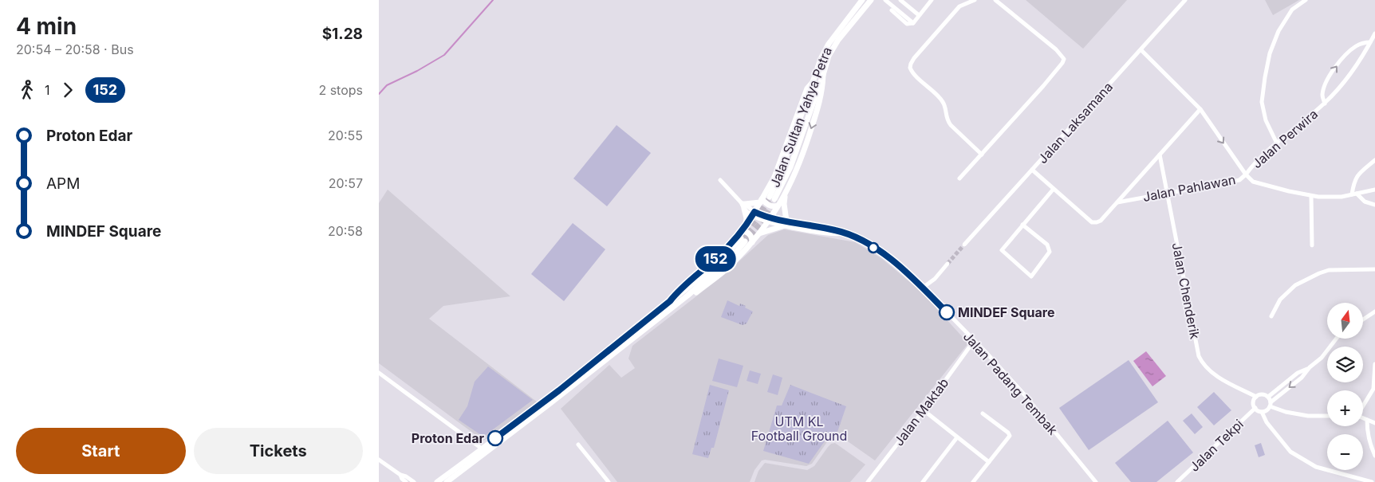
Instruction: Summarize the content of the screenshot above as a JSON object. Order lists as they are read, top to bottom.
{
  "streets": {
    "main road": ["Jalan Sultan Yahya Petra"],
    "street": [
      "Jalan Laksamana",
      "Jalan Perwira",
      "Jalan Pahlawan",
      "Jalan Chenderik",
      "Jalan Padang Tembak",
      "Jalan Maktab",
      "Jalan Tekpi"
    ]
  },
  "crossings": [
    ["Jalan Perwira", "Jalan Pahlawan"],
    ["Jalan Pahlawan", "Jalan Chenderik"],
    ["Jalan Chenderik", "Jalan Tekpi"],
    ["Jalan Padang Tembak", "Jalan Maktab"]
  ],
  "parks": ["UTM KL Football Ground"],
  "places": ["MINDEF Square", "Proton Edar"],
  "lines": ["bus line 152"],
  "north": "top",
  "page": {
    "heading": ["4 min", "20:54 – 20:58 · Bus", "$1.28"],
    "on_map": "152",
    "legs": ["1", "152", "2 stops"],
    "list": [
      {
        "name": "Proton Edar",
        "value": "20:55"
      },
      {
        "name": "APM",
        "value": "20:57"
      },
      {
        "name": "MINDEF Square",
        "value": "20:58"
      }
    ],
    "map_buttons": ["+", "−"],
    "buttons": ["Start", "Tickets"]
  }
}
